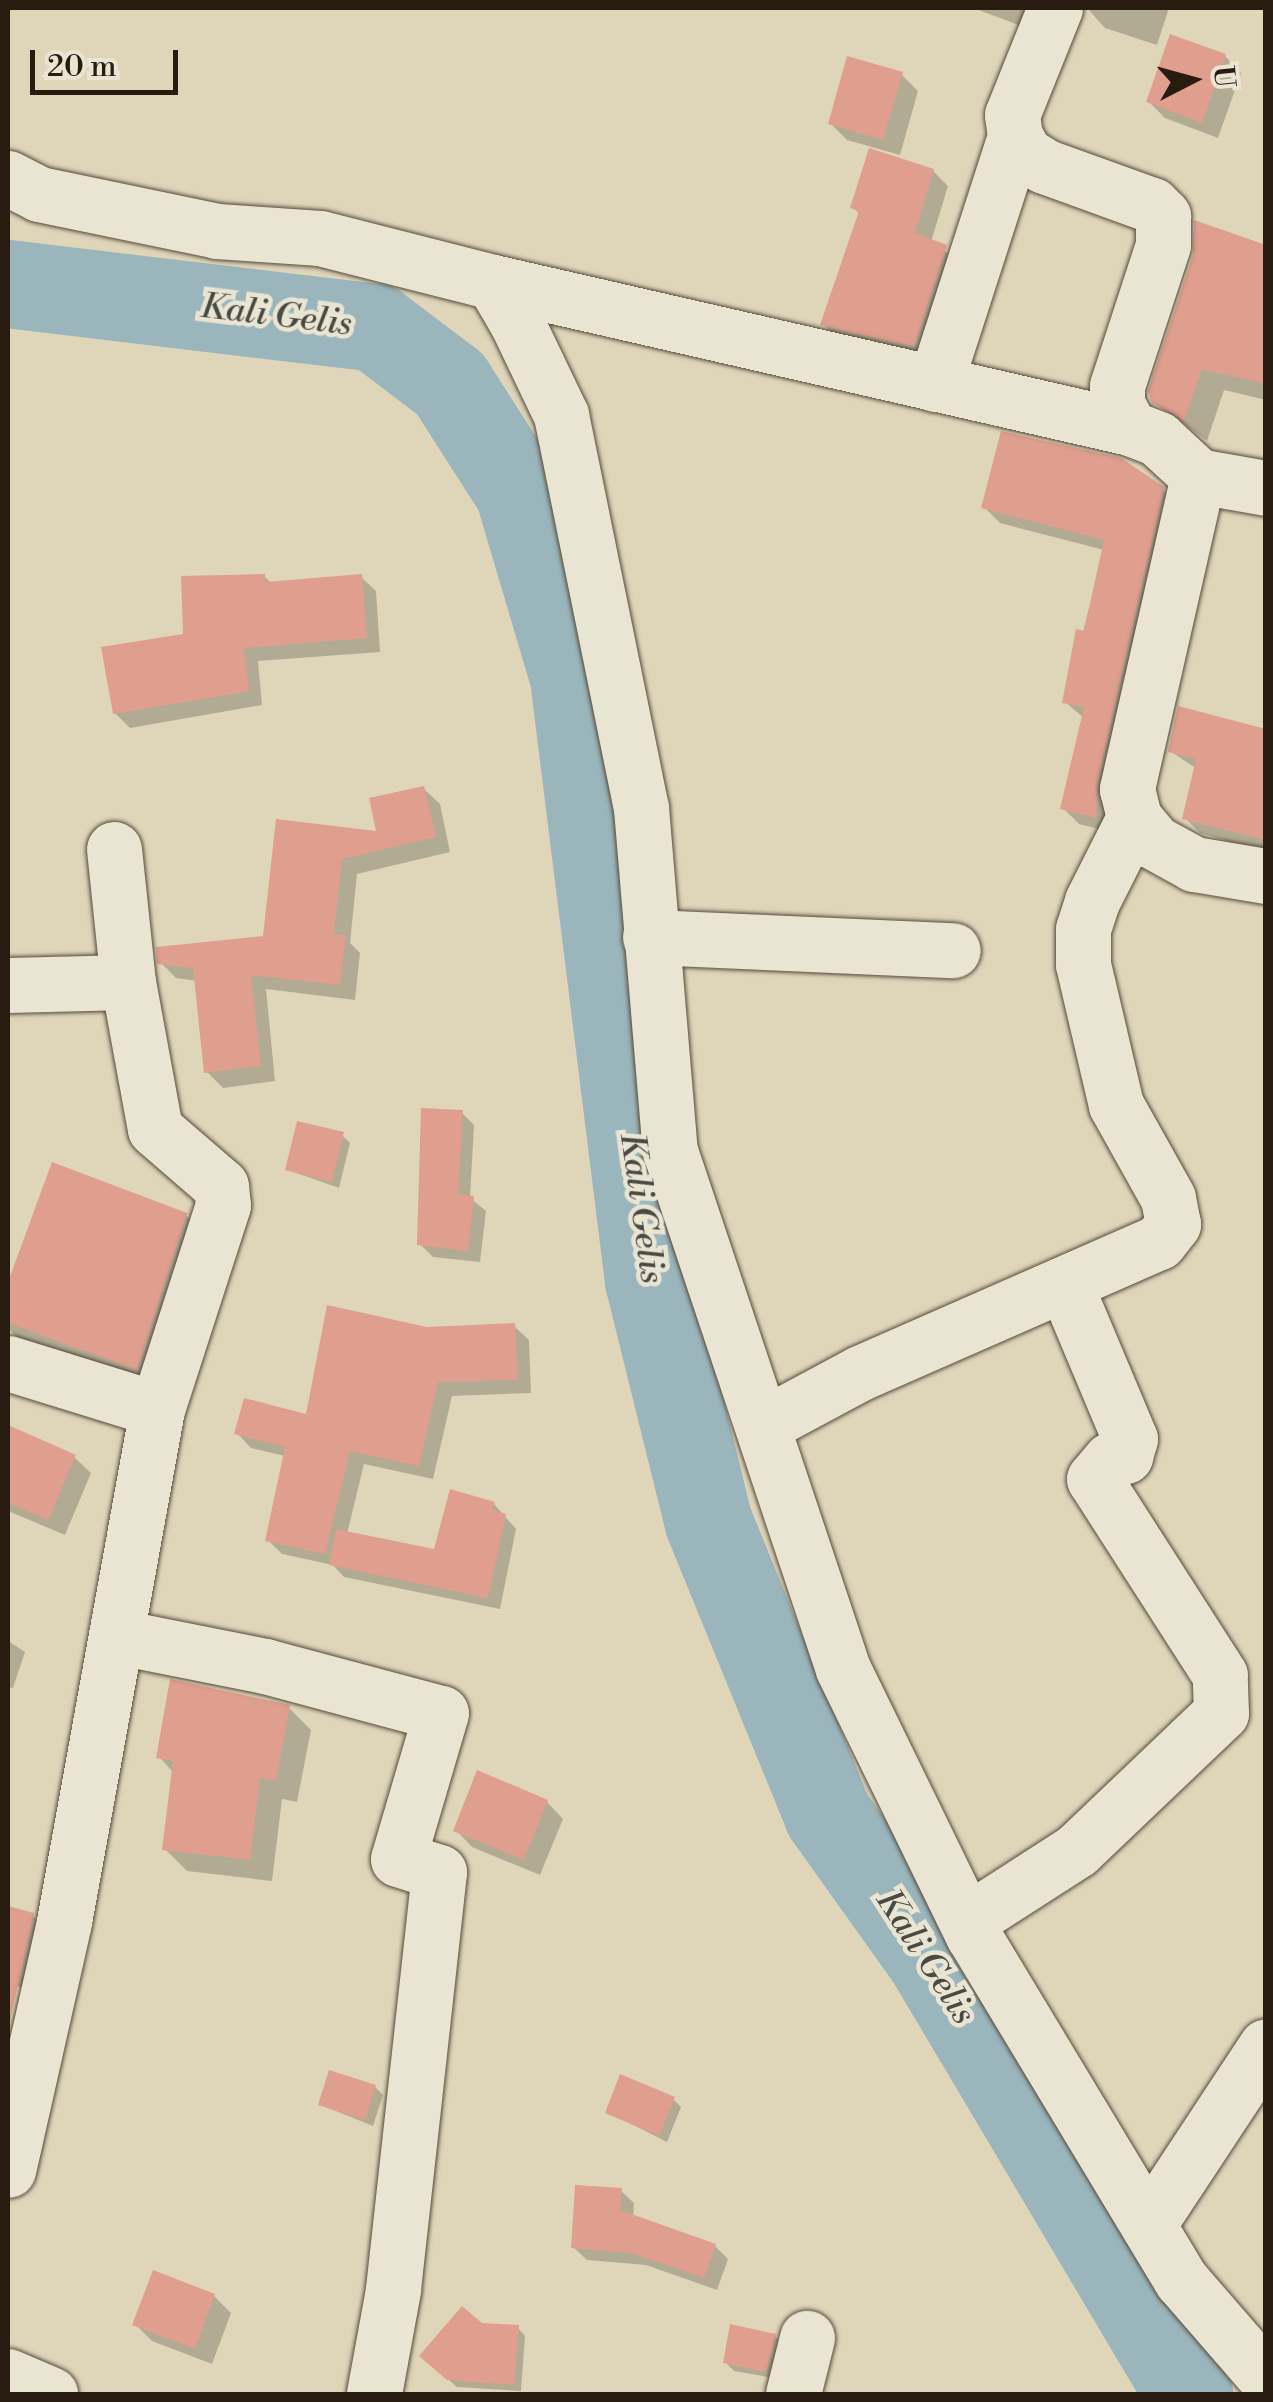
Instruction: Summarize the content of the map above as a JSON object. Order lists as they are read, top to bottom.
{
  "water": ["Kali Gelis"],
  "scale_bar": "20 m",
  "north": "right"
}
